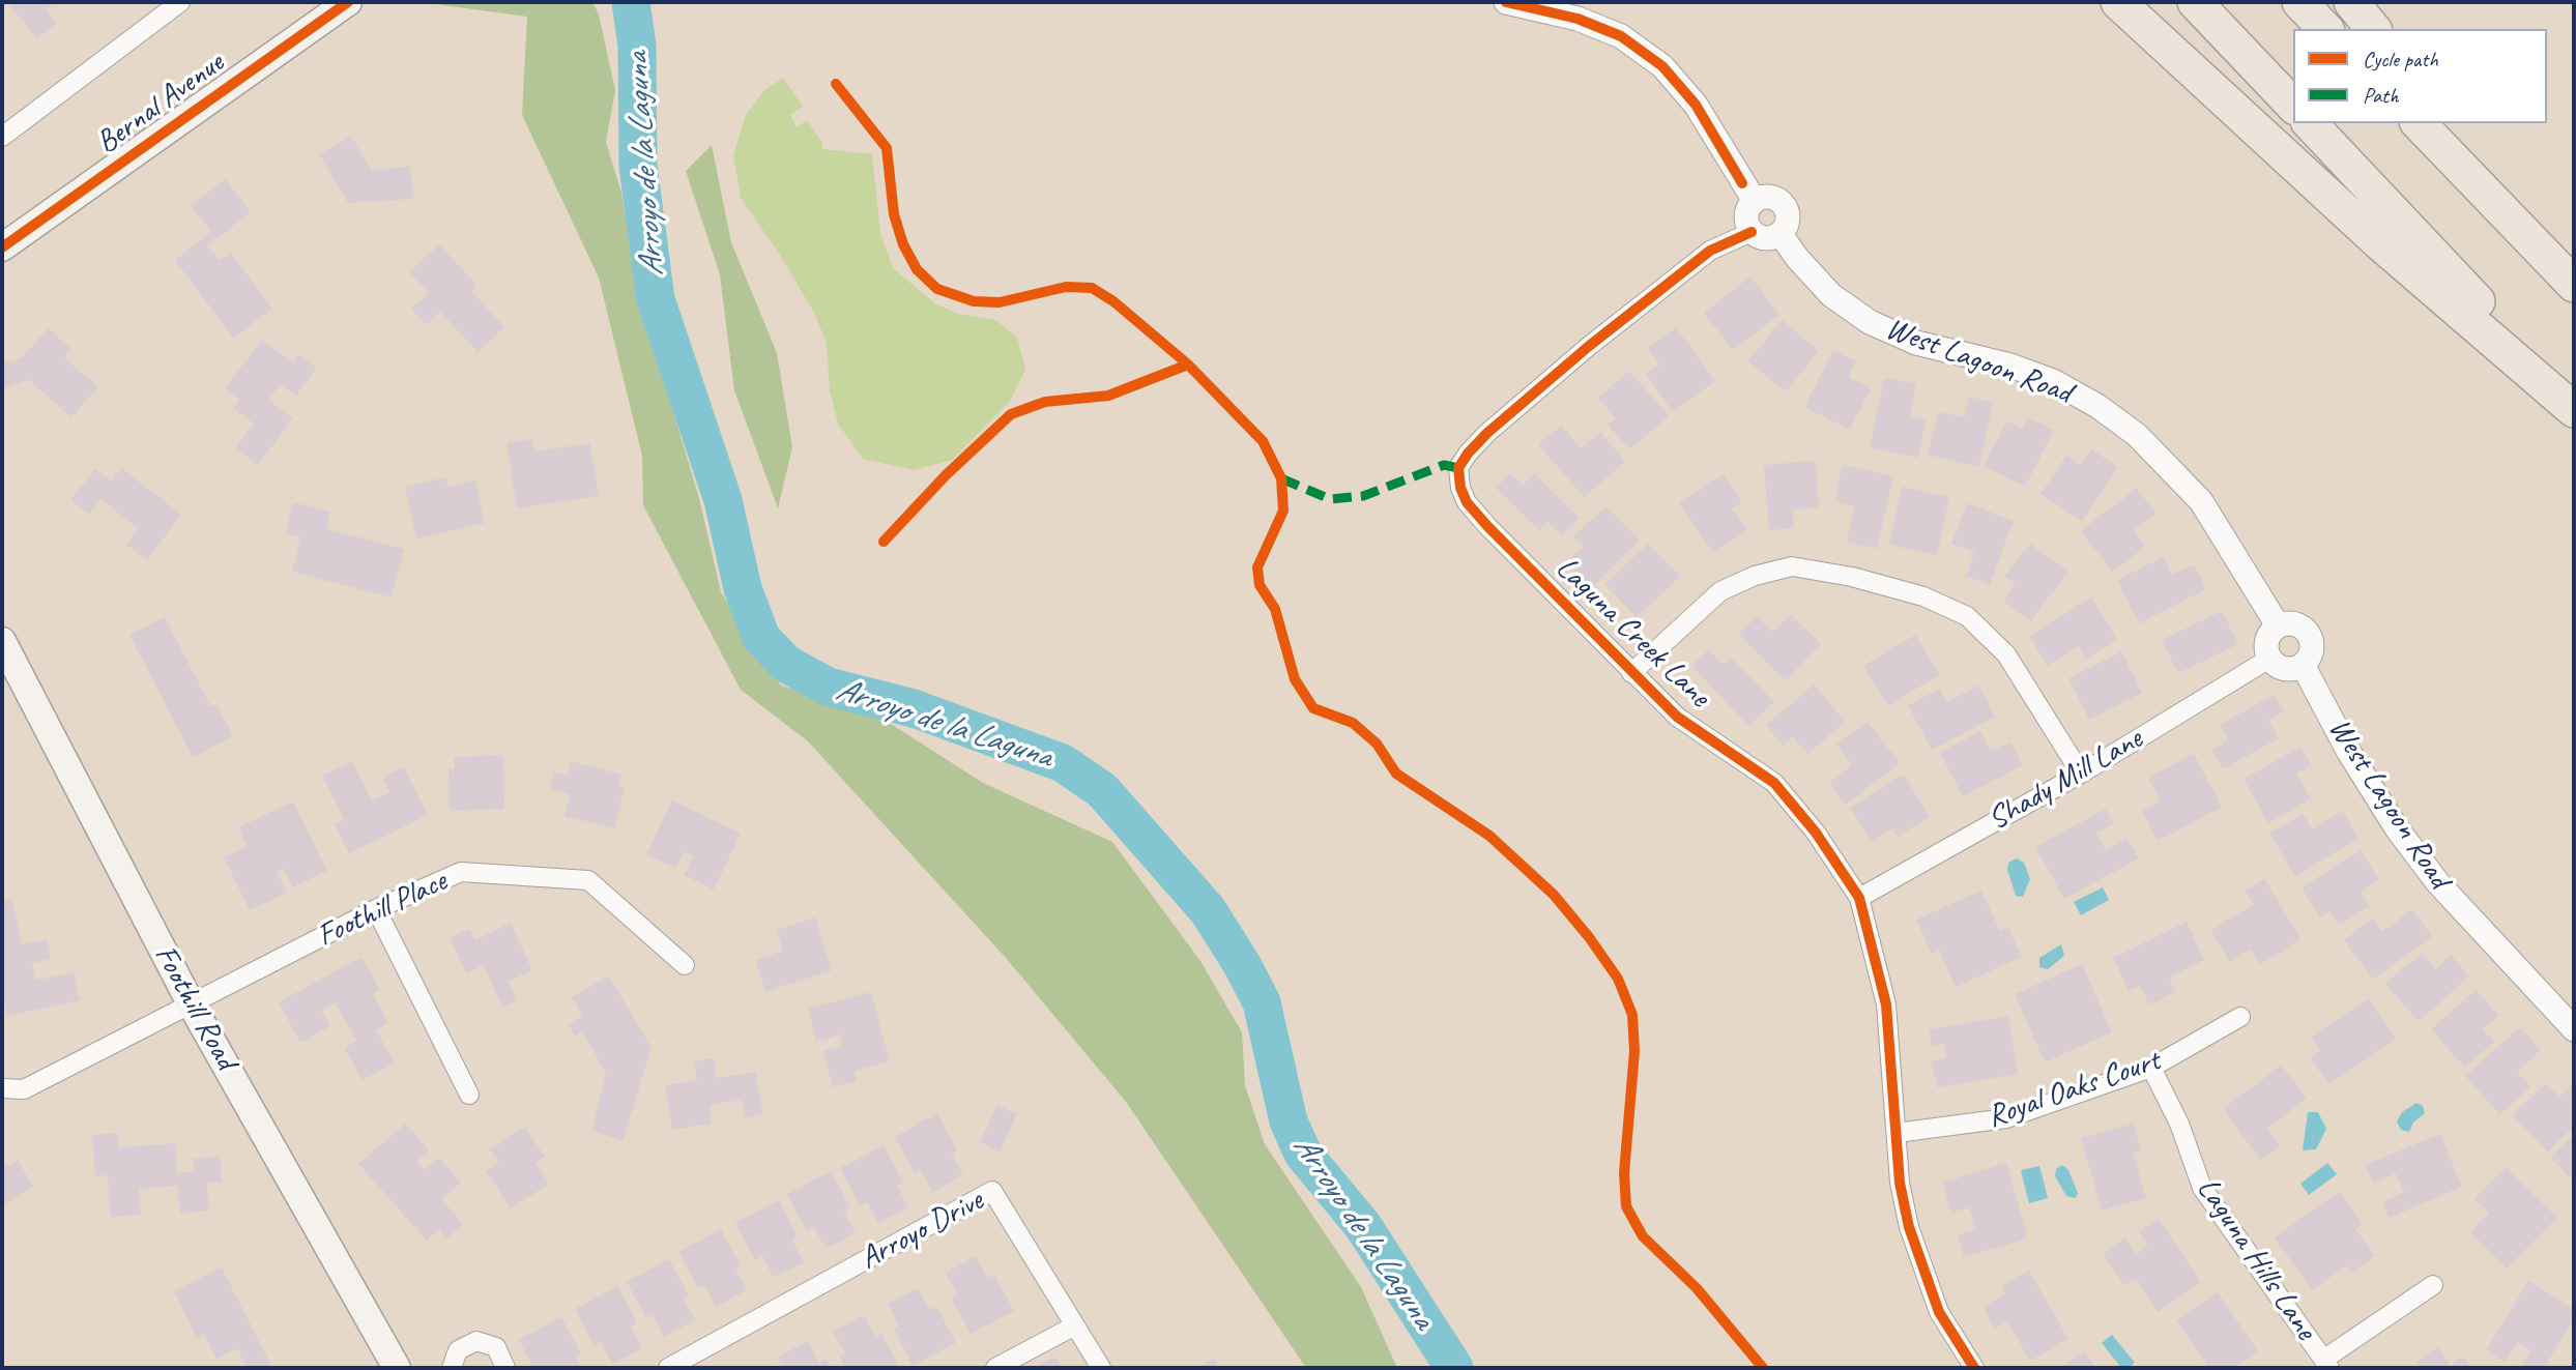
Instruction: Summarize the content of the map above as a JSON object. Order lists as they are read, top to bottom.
{
  "streets": {
    "main road": ["Bernal Avenue", "Foothill Road"],
    "street": [
      "West Lagoon Road",
      "Laguna Creek Lane",
      "Shady Mill Lane",
      "Foothill Place",
      "Royal Oaks Court",
      "Arroyo Drive",
      "Laguna Hills Lane"
    ]
  },
  "crossings": [
    ["West Lagoon Road", "Laguna Creek Lane"],
    ["West Lagoon Road", "Shady Mill Lane"],
    ["Laguna Creek Lane", "Shady Mill Lane"],
    ["Laguna Creek Lane", "Royal Oaks Court"],
    ["Foothill Place", "Foothill Road"],
    ["Royal Oaks Court", "Laguna Hills Lane"]
  ],
  "water": ["Arroyo de la Laguna"],
  "legend": ["Cycle path", "Path"]
}
